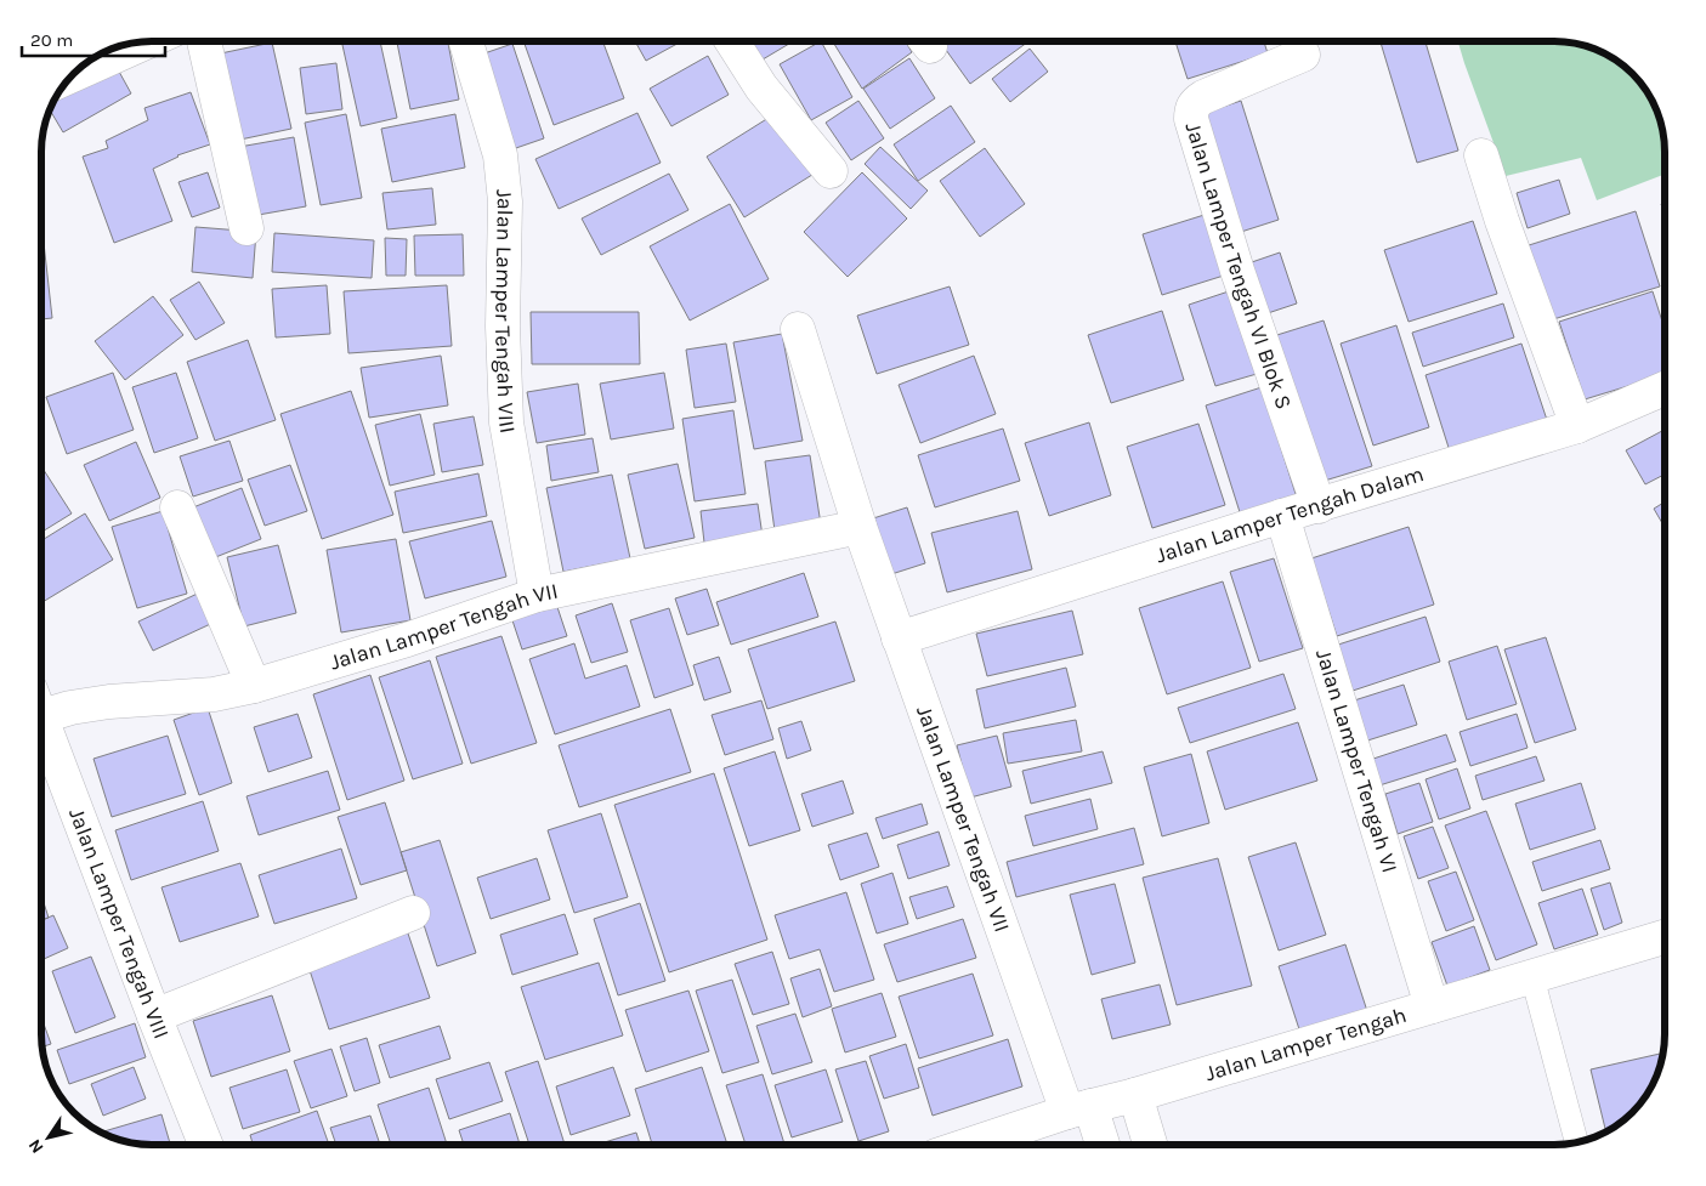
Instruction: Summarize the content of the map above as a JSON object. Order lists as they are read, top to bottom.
{
  "streets": {
    "street": [
      "Jalan Lamper Tengah VI Blok S",
      "Jalan Lamper Tengah VIII",
      "Jalan Lamper Tengah Dalam",
      "Jalan Lamper Tengah VII",
      "Jalan Lamper Tengah VI",
      "Jalan Lamper Tengah"
    ]
  },
  "crossings": [
    ["Jalan Lamper Tengah VI Blok S", "Jalan Lamper Tengah Dalam"],
    ["Jalan Lamper Tengah VIII", "Jalan Lamper Tengah VII"],
    ["Jalan Lamper Tengah Dalam", "Jalan Lamper Tengah VII"],
    ["Jalan Lamper Tengah Dalam", "Jalan Lamper Tengah VI"],
    ["Jalan Lamper Tengah VII", "Jalan Lamper Tengah"],
    ["Jalan Lamper Tengah VI", "Jalan Lamper Tengah"]
  ],
  "scale_bar": "20 m",
  "north": "bottom left"
}
